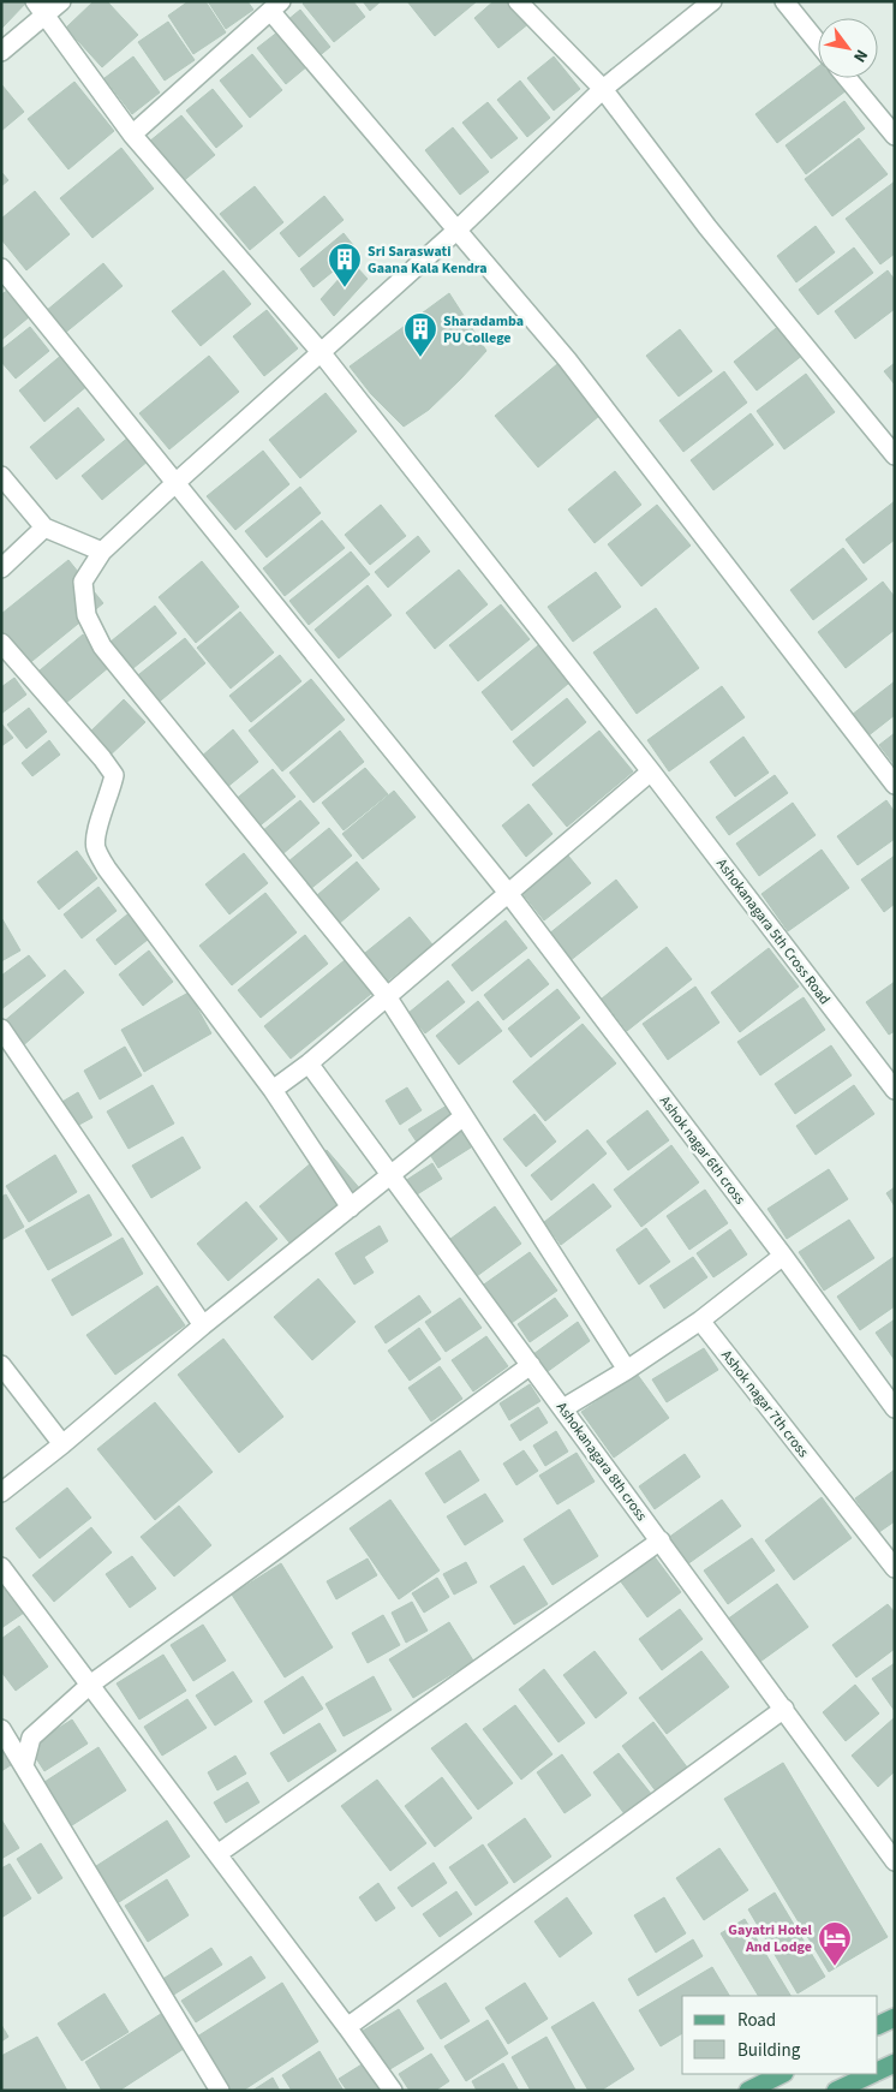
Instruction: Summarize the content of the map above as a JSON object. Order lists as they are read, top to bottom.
{
  "streets": {
    "street": [
      "Ashokanagara 5th Cross Road",
      "Ashok nagar 6th cross",
      "Ashok nagar 7th cross",
      "Ashokanagara 8th cross"
    ]
  },
  "places": {
    "building": ["Sri Saraswati Gaana Kala Kendra", "Sharadamba PU College"],
    "hotel": ["Gayatri Hotel And Lodge"]
  },
  "legend": ["Road", "Building"],
  "north": "bottom right"
}
